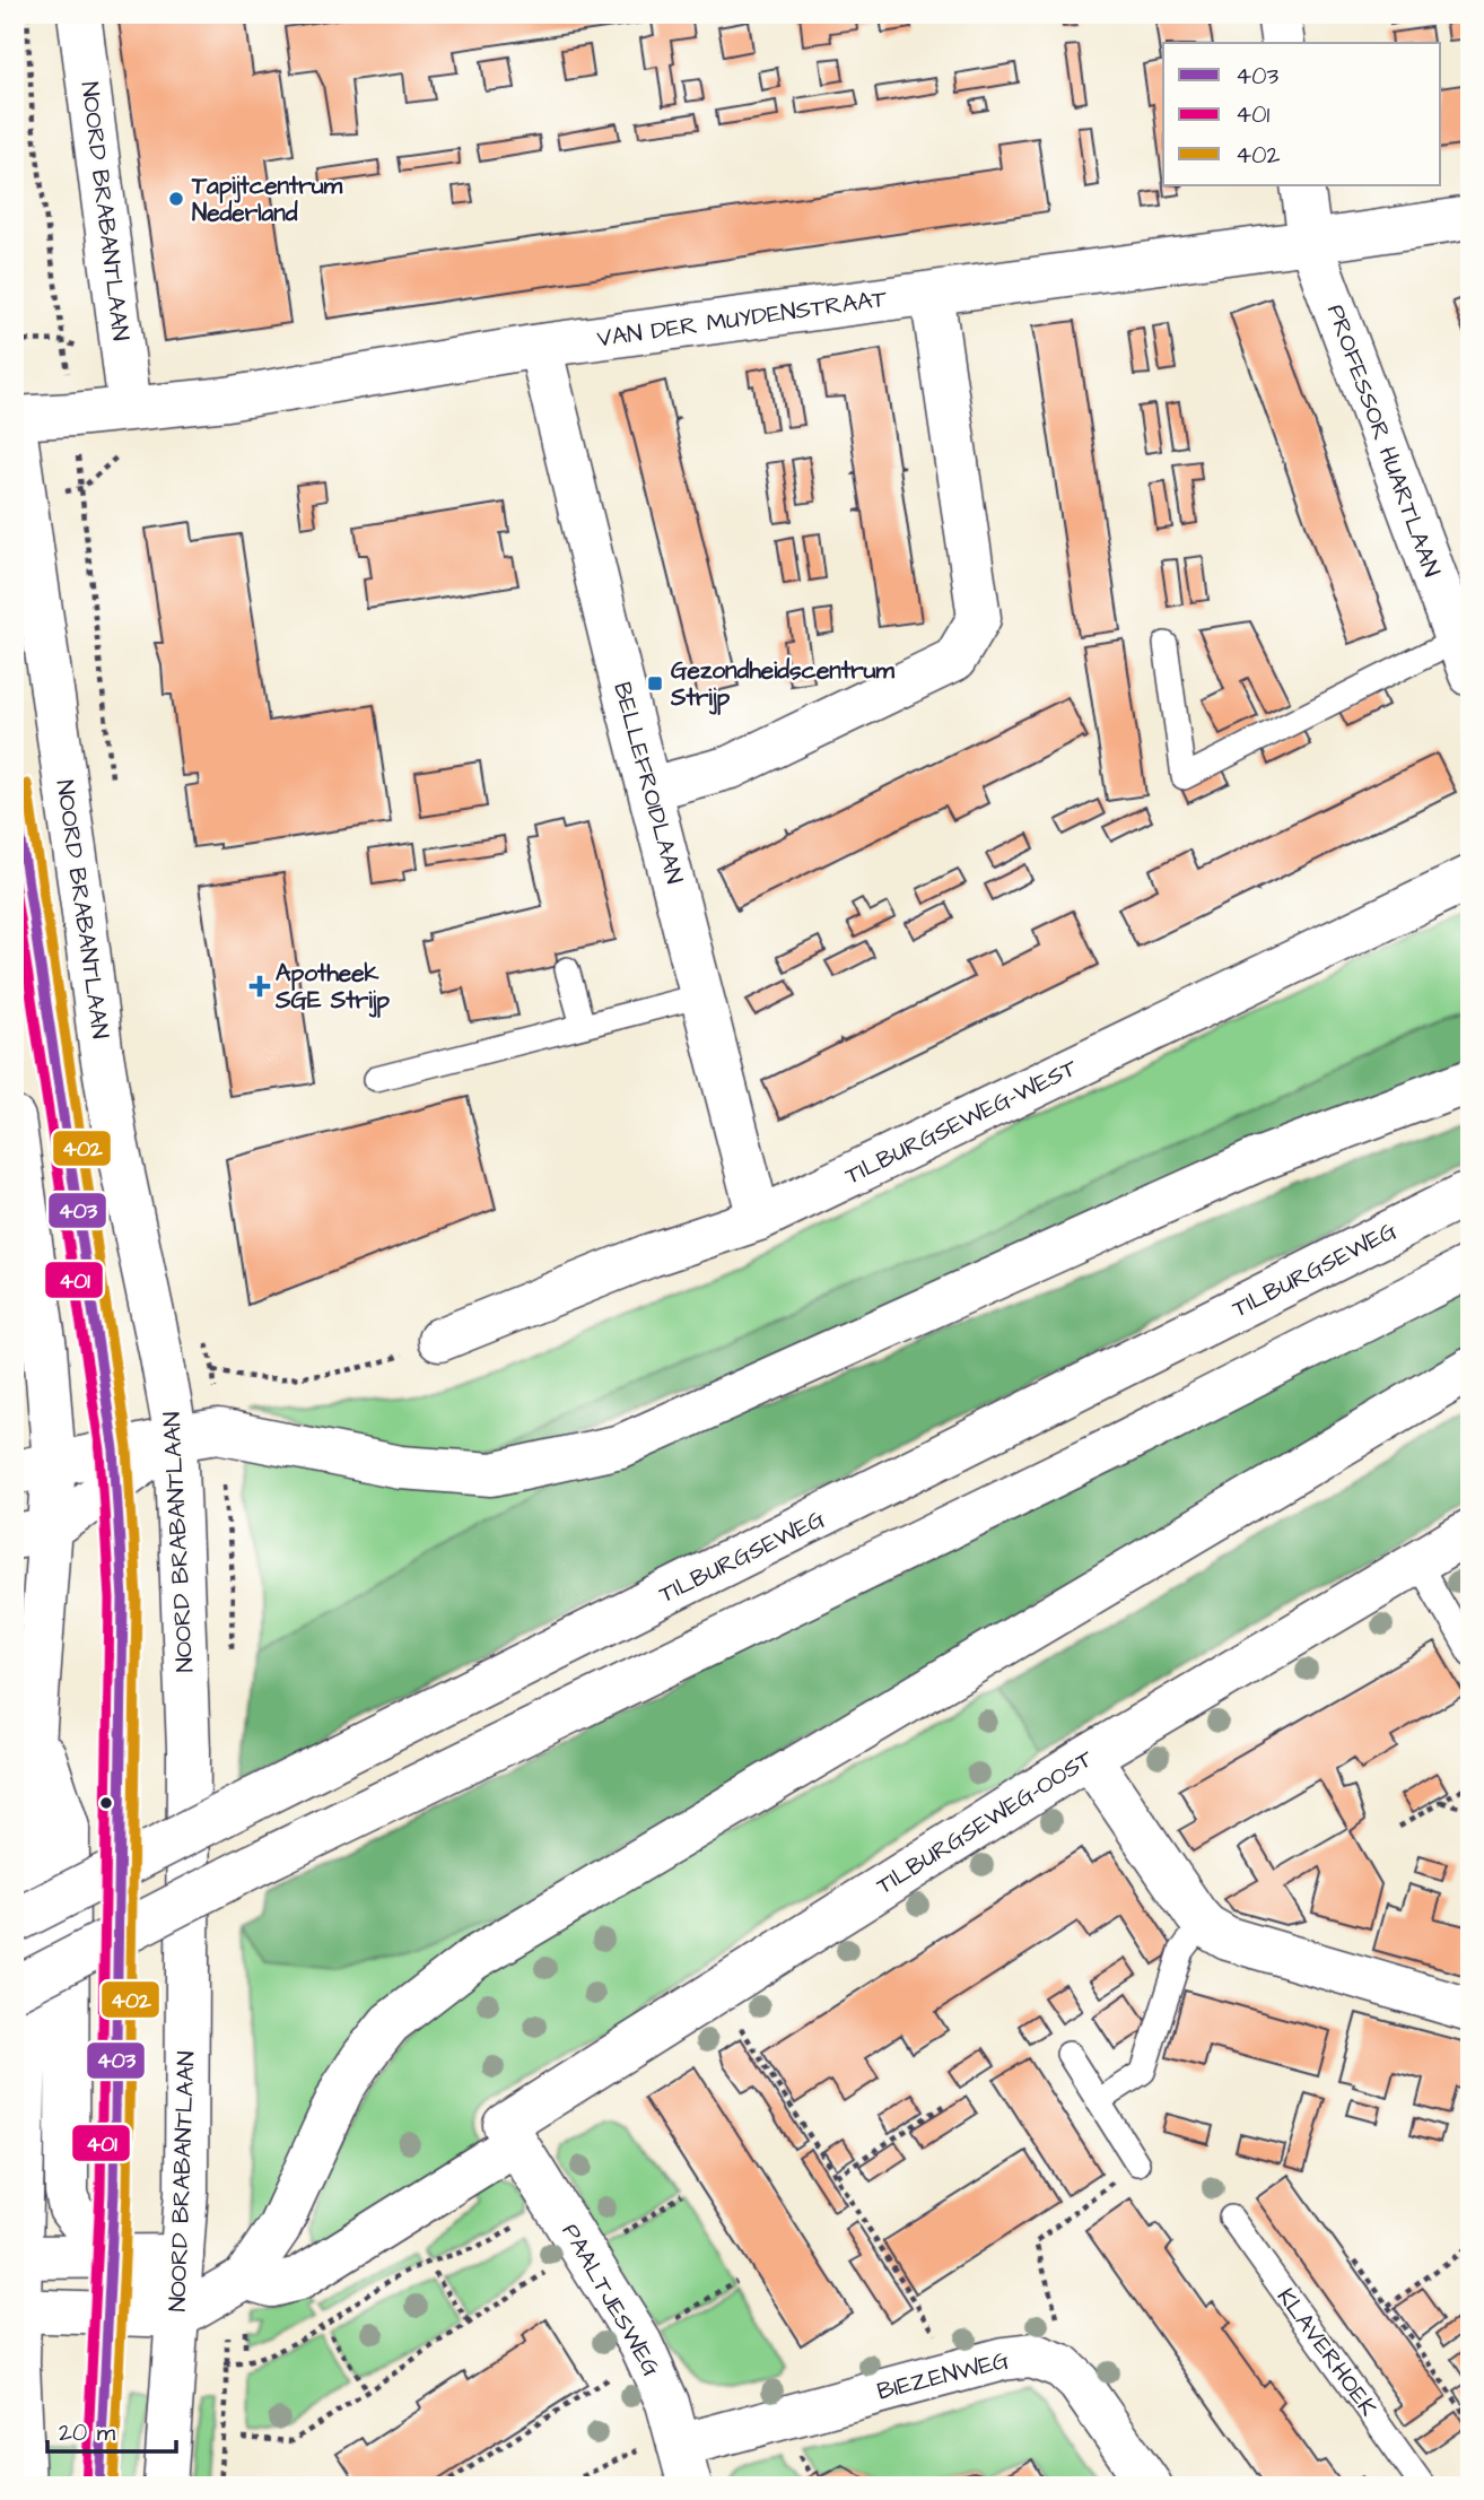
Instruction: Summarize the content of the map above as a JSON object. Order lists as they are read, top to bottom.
{
  "streets": {
    "main road": [
      "NOORD BRABANTLAAN",
      "VAN DER MUYDENSTRAAT",
      "PROFESSOR HUARTLAAN",
      "BELLEFROIDLAAN",
      "TILBURGSEWEG-WEST",
      "TILBURGSEWEG",
      "TILBURGSEWEG-OOST",
      "PAALTJESWEG",
      "BIEZENWEG"
    ],
    "lane": ["KLAVERHOEK"]
  },
  "crossings": [
    ["NOORD BRABANTLAAN", "VAN DER MUYDENSTRAAT"],
    ["VAN DER MUYDENSTRAAT", "PROFESSOR HUARTLAAN"],
    ["VAN DER MUYDENSTRAAT", "BELLEFROIDLAAN"],
    ["BELLEFROIDLAAN", "TILBURGSEWEG-WEST"],
    ["TILBURGSEWEG-OOST", "PAALTJESWEG"],
    ["PAALTJESWEG", "BIEZENWEG"]
  ],
  "places": {
    "other": ["Tapijtcentrum Nederland"],
    "transit": ["Gezondheidscentrum Strijp"],
    "health": ["Apotheek SGE Strijp"]
  },
  "lines": ["transit line 402", "transit line 403", "transit line 401"],
  "legend": ["403", "401", "402"],
  "scale_bar": "20 m"
}
